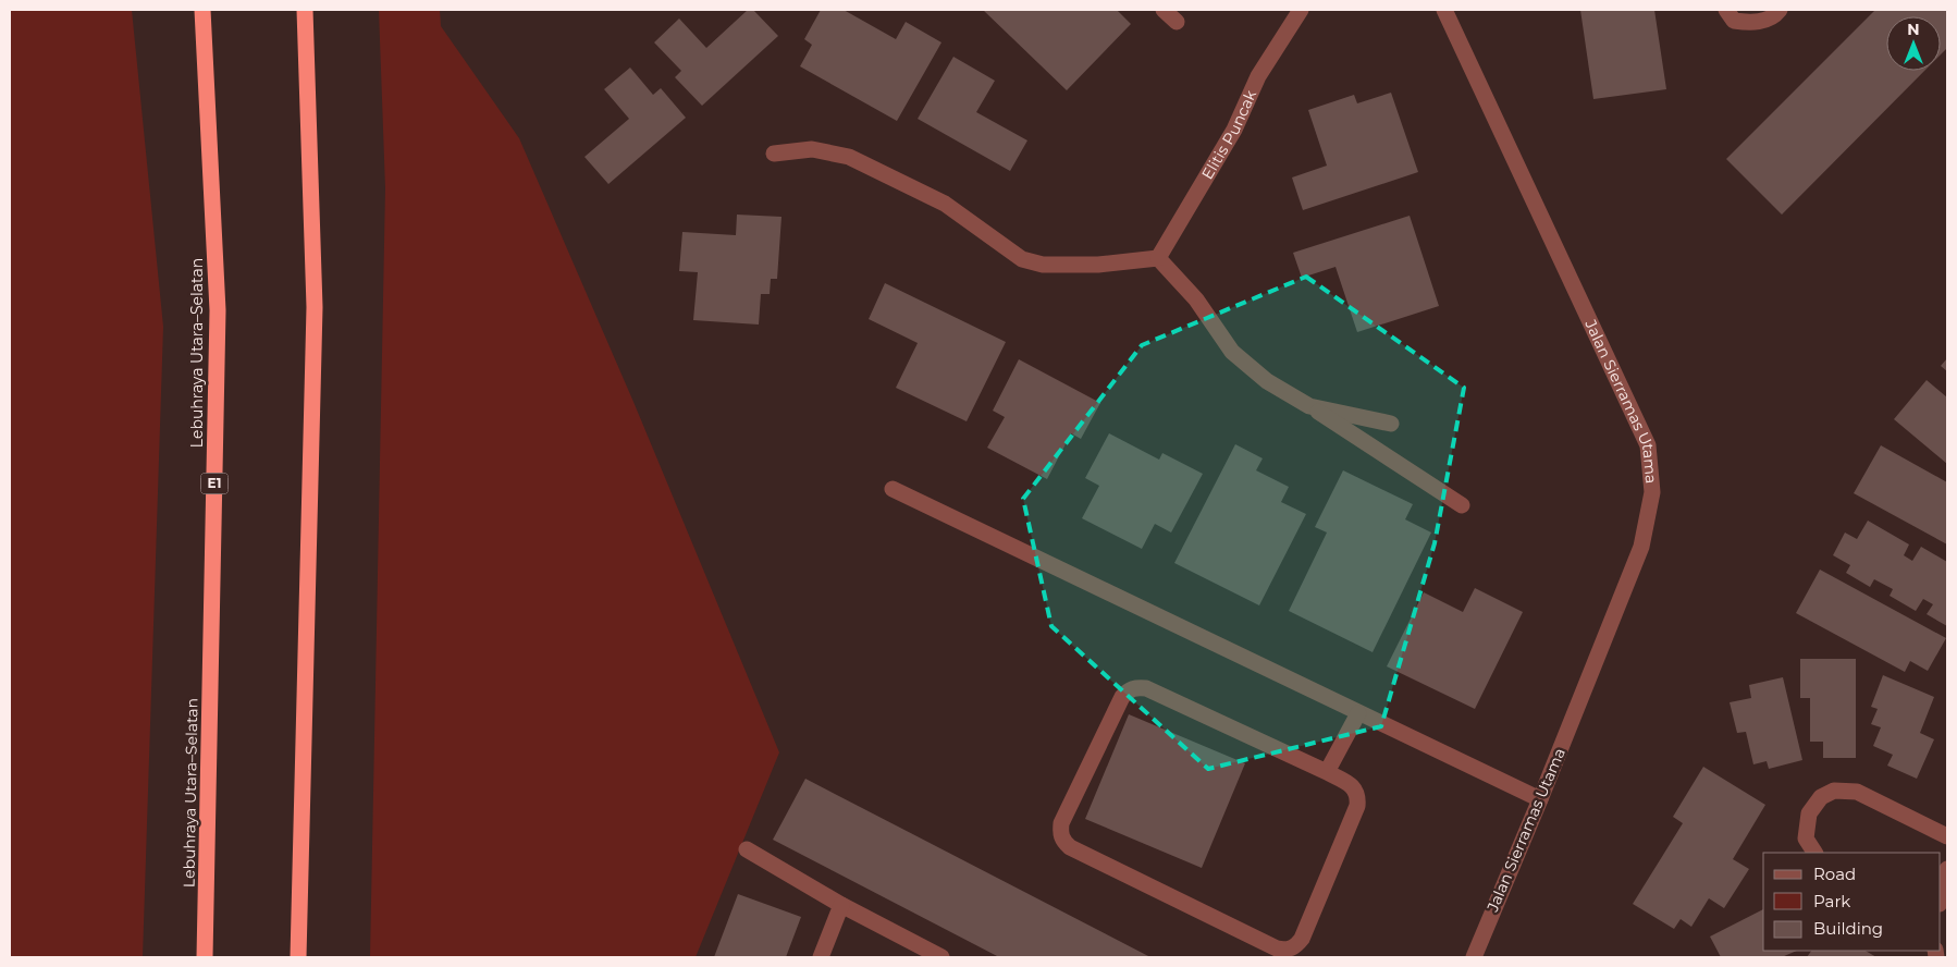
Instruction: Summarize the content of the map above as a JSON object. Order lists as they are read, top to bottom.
{
  "streets": {
    "highway": ["Lebuhraya Utara–Selatan", "E1"],
    "street": ["Elitis Puncak", "Jalan Sierramas Utama"]
  },
  "legend": ["Road", "Park", "Building"],
  "north": "top"
}
